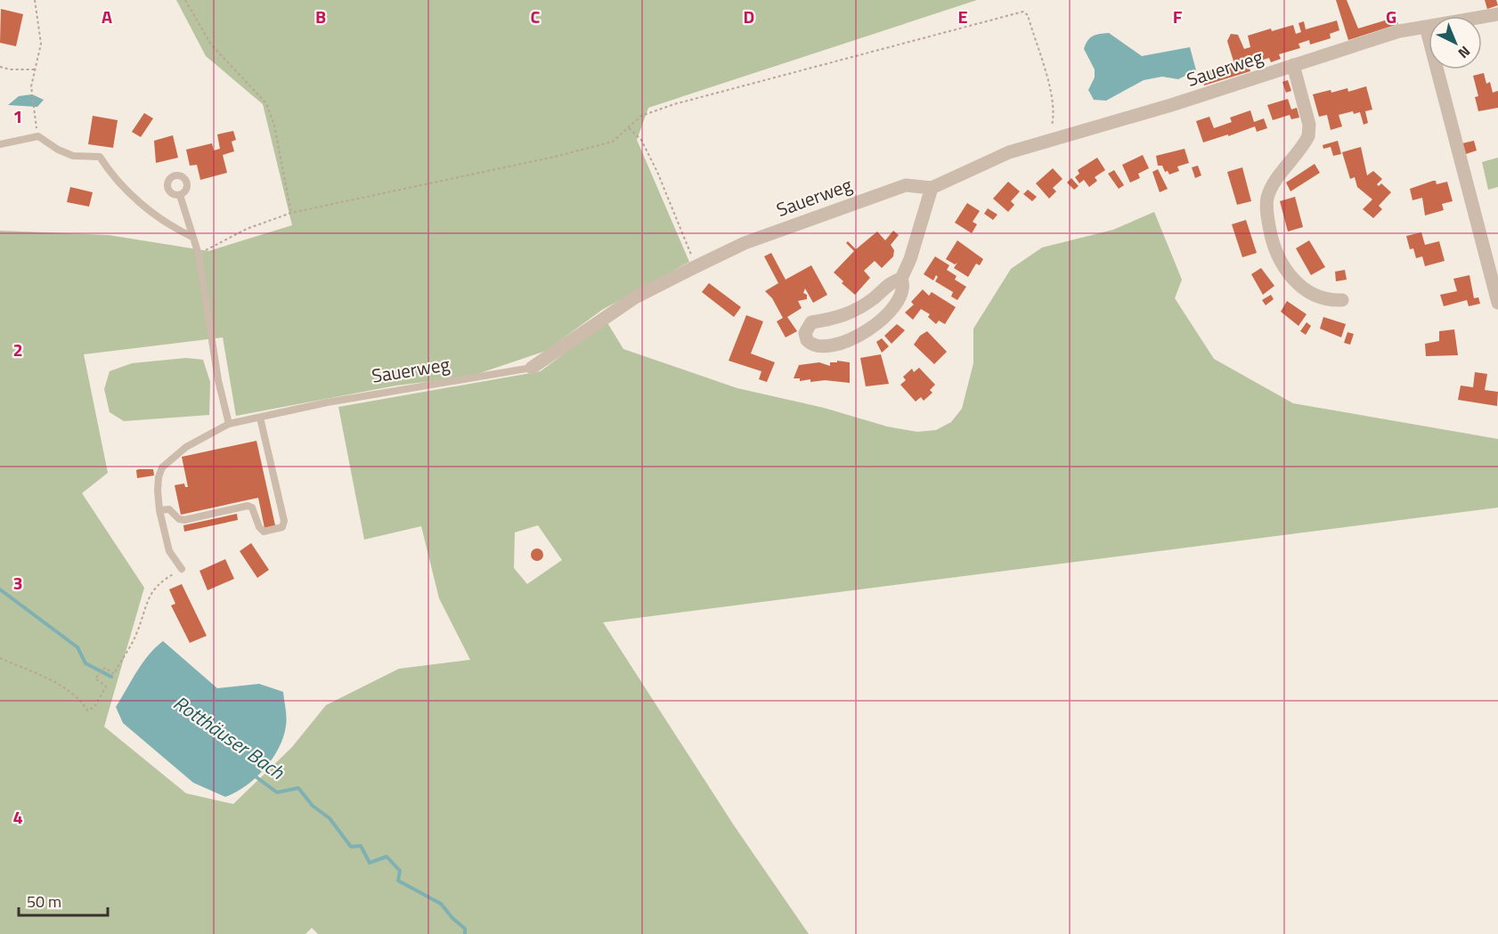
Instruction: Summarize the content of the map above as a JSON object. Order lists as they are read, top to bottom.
{
  "streets": {
    "street": ["Sauerweg"]
  },
  "water": ["Rotthäuser Bach"],
  "scale_bar": "50 m",
  "north": "bottom right",
  "grid": {
    "columns": [
      "A",
      "B",
      "C",
      "D",
      "E",
      "F",
      "G"
    ],
    "rows": [
      "1",
      "2",
      "3",
      "4"
    ]
  }
}
